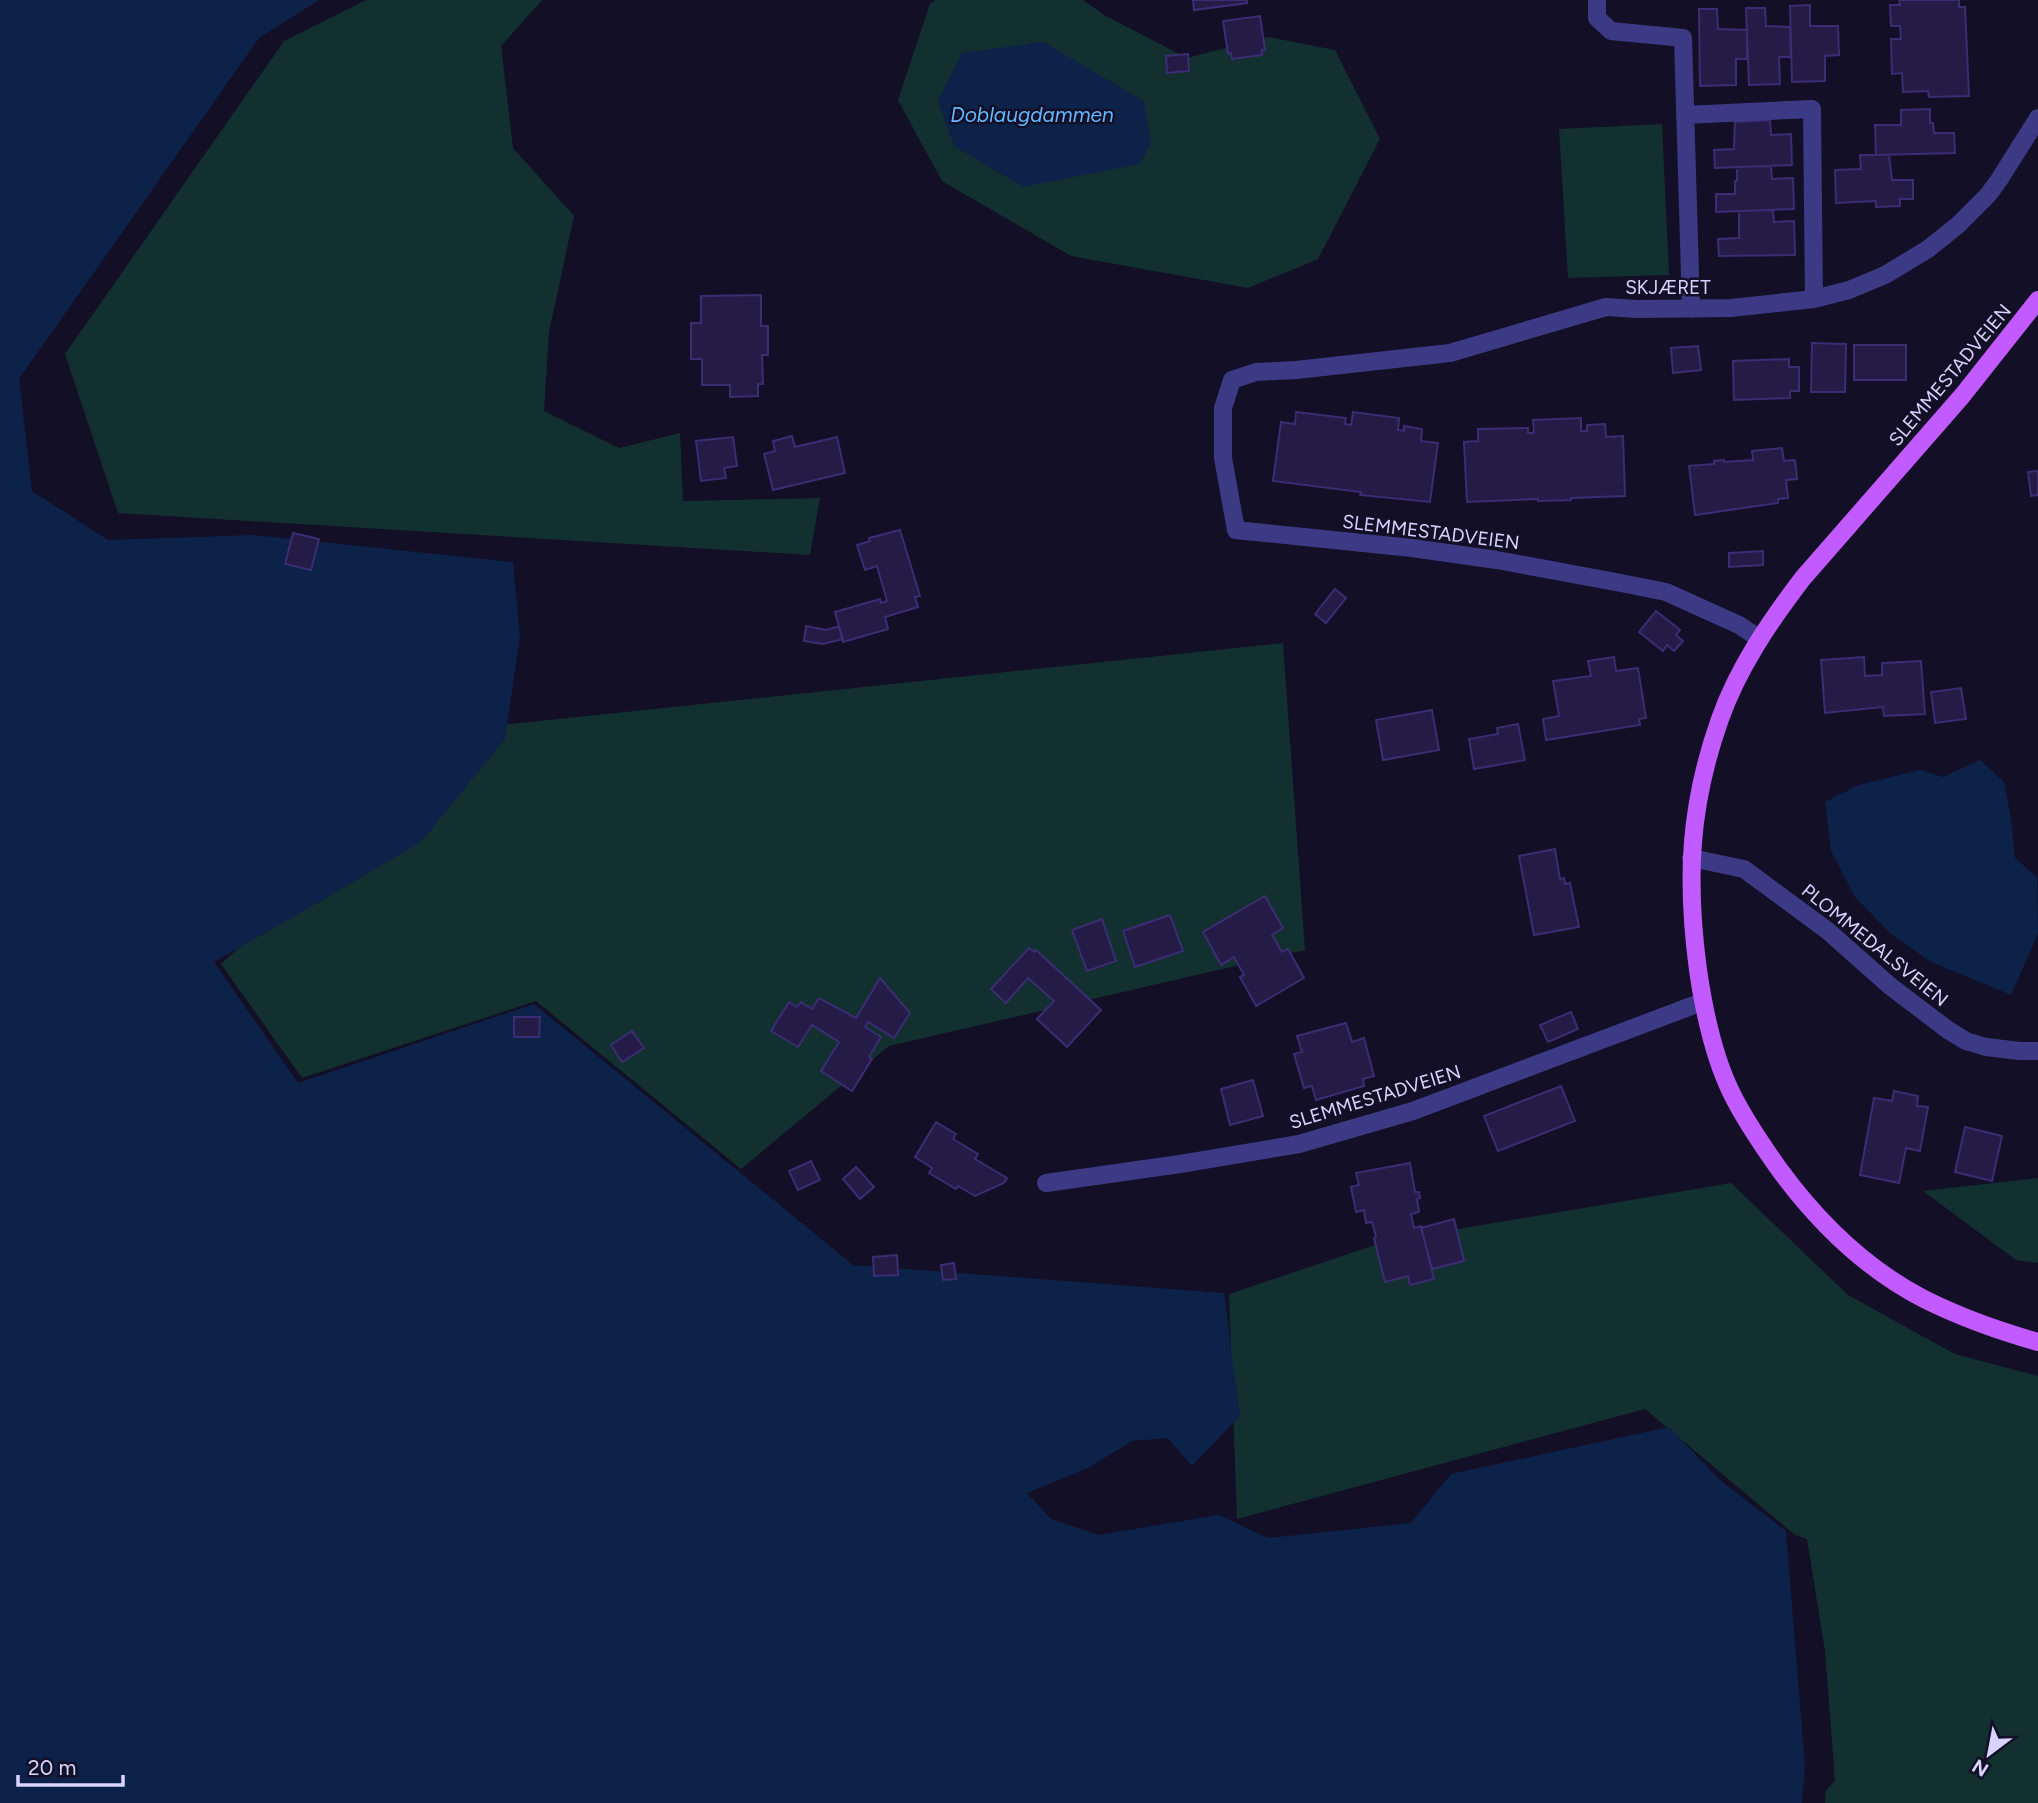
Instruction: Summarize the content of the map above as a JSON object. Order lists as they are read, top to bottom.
{
  "streets": {
    "main road": ["SLEMMESTADVEIEN"],
    "street": ["SKJÆRET", "PLOMMEDALSVEIEN"]
  },
  "crossings": [
    ["SKJÆRET", "SLEMMESTADVEIEN"],
    ["SLEMMESTADVEIEN", "PLOMMEDALSVEIEN"]
  ],
  "water": ["Doblaugdammen"],
  "scale_bar": "20 m",
  "north": "bottom left"
}
